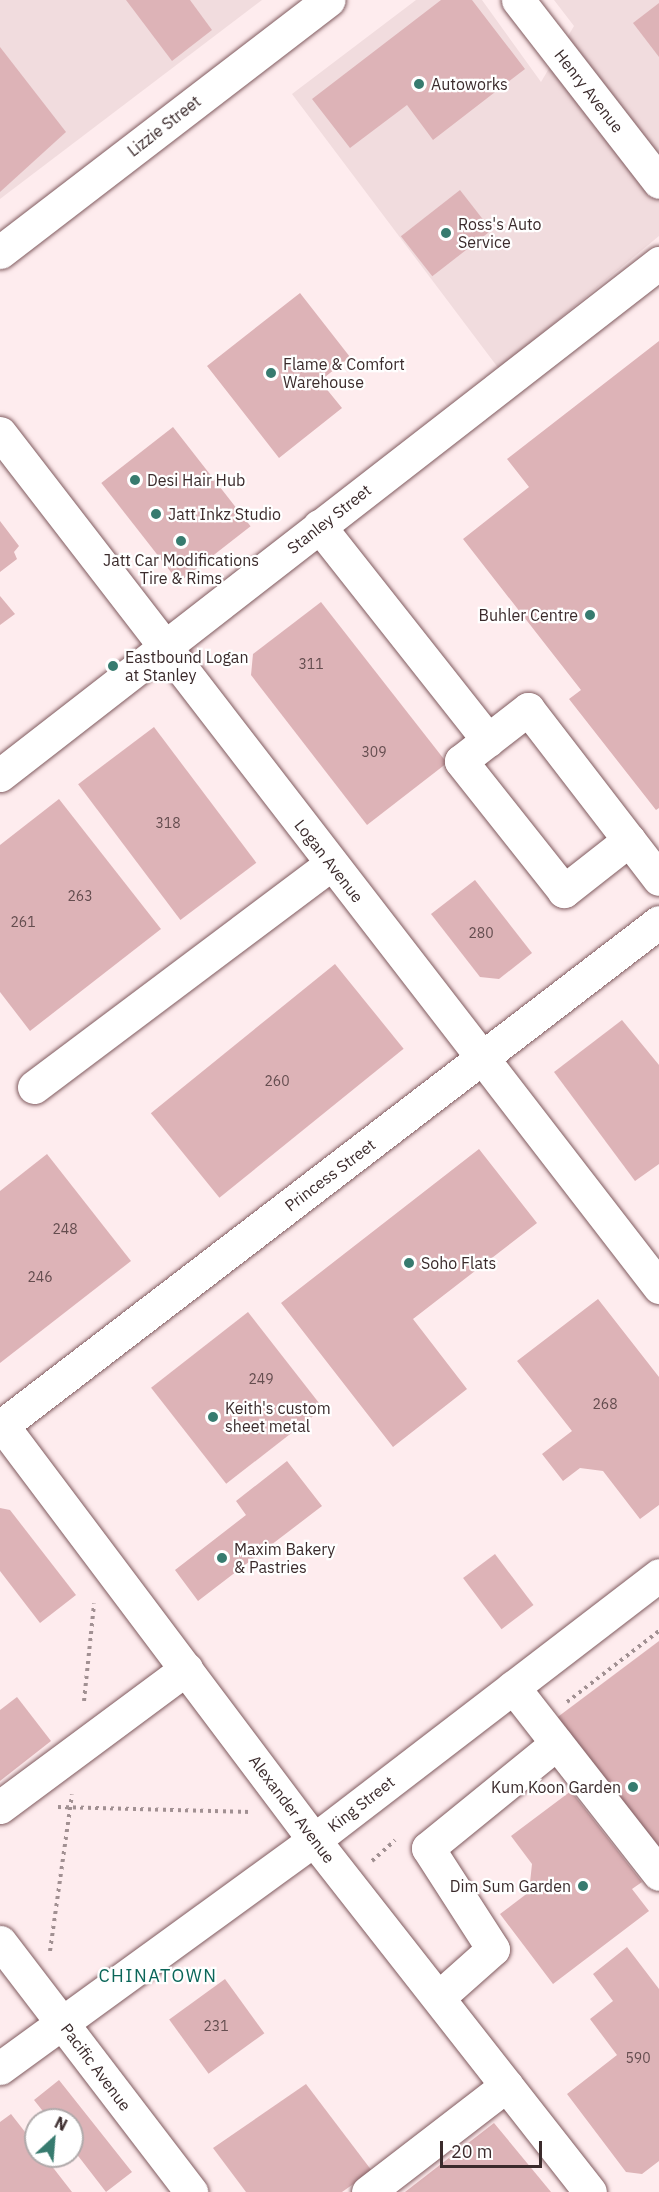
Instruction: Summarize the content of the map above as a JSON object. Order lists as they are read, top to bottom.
{
  "streets": {
    "main road": [
      "Henry Avenue",
      "Lizzie Street",
      "Stanley Street",
      "Logan Avenue",
      "Princess Street",
      "King Street",
      "Alexander Avenue",
      "Pacific Avenue"
    ]
  },
  "crossings": [
    ["Stanley Street", "Logan Avenue"],
    ["Logan Avenue", "Princess Street"],
    ["Princess Street", "Alexander Avenue"],
    ["King Street", "Alexander Avenue"],
    ["King Street", "Pacific Avenue"]
  ],
  "districts": ["CHINATOWN"],
  "places": [
    "Autoworks",
    "Ross's Auto Service",
    "Flame & Comfort Warehouse",
    "Desi Hair Hub",
    "Jatt Inkz Studio",
    "Jatt Car Modifications Tire & Rims",
    "Buhler Centre",
    "Eastbound Logan at Stanley",
    "Soho Flats",
    "Keith's custom sheet metal",
    "Maxim Bakery & Pastries",
    "Kum Koon Garden",
    "Dim Sum Garden"
  ],
  "house_numbers": [
    "311",
    "309",
    "318",
    "263",
    "261",
    "280",
    "260",
    "248",
    "246",
    "249",
    "268",
    "231",
    "590"
  ],
  "scale_bar": "20 m",
  "north": "top right"
}
